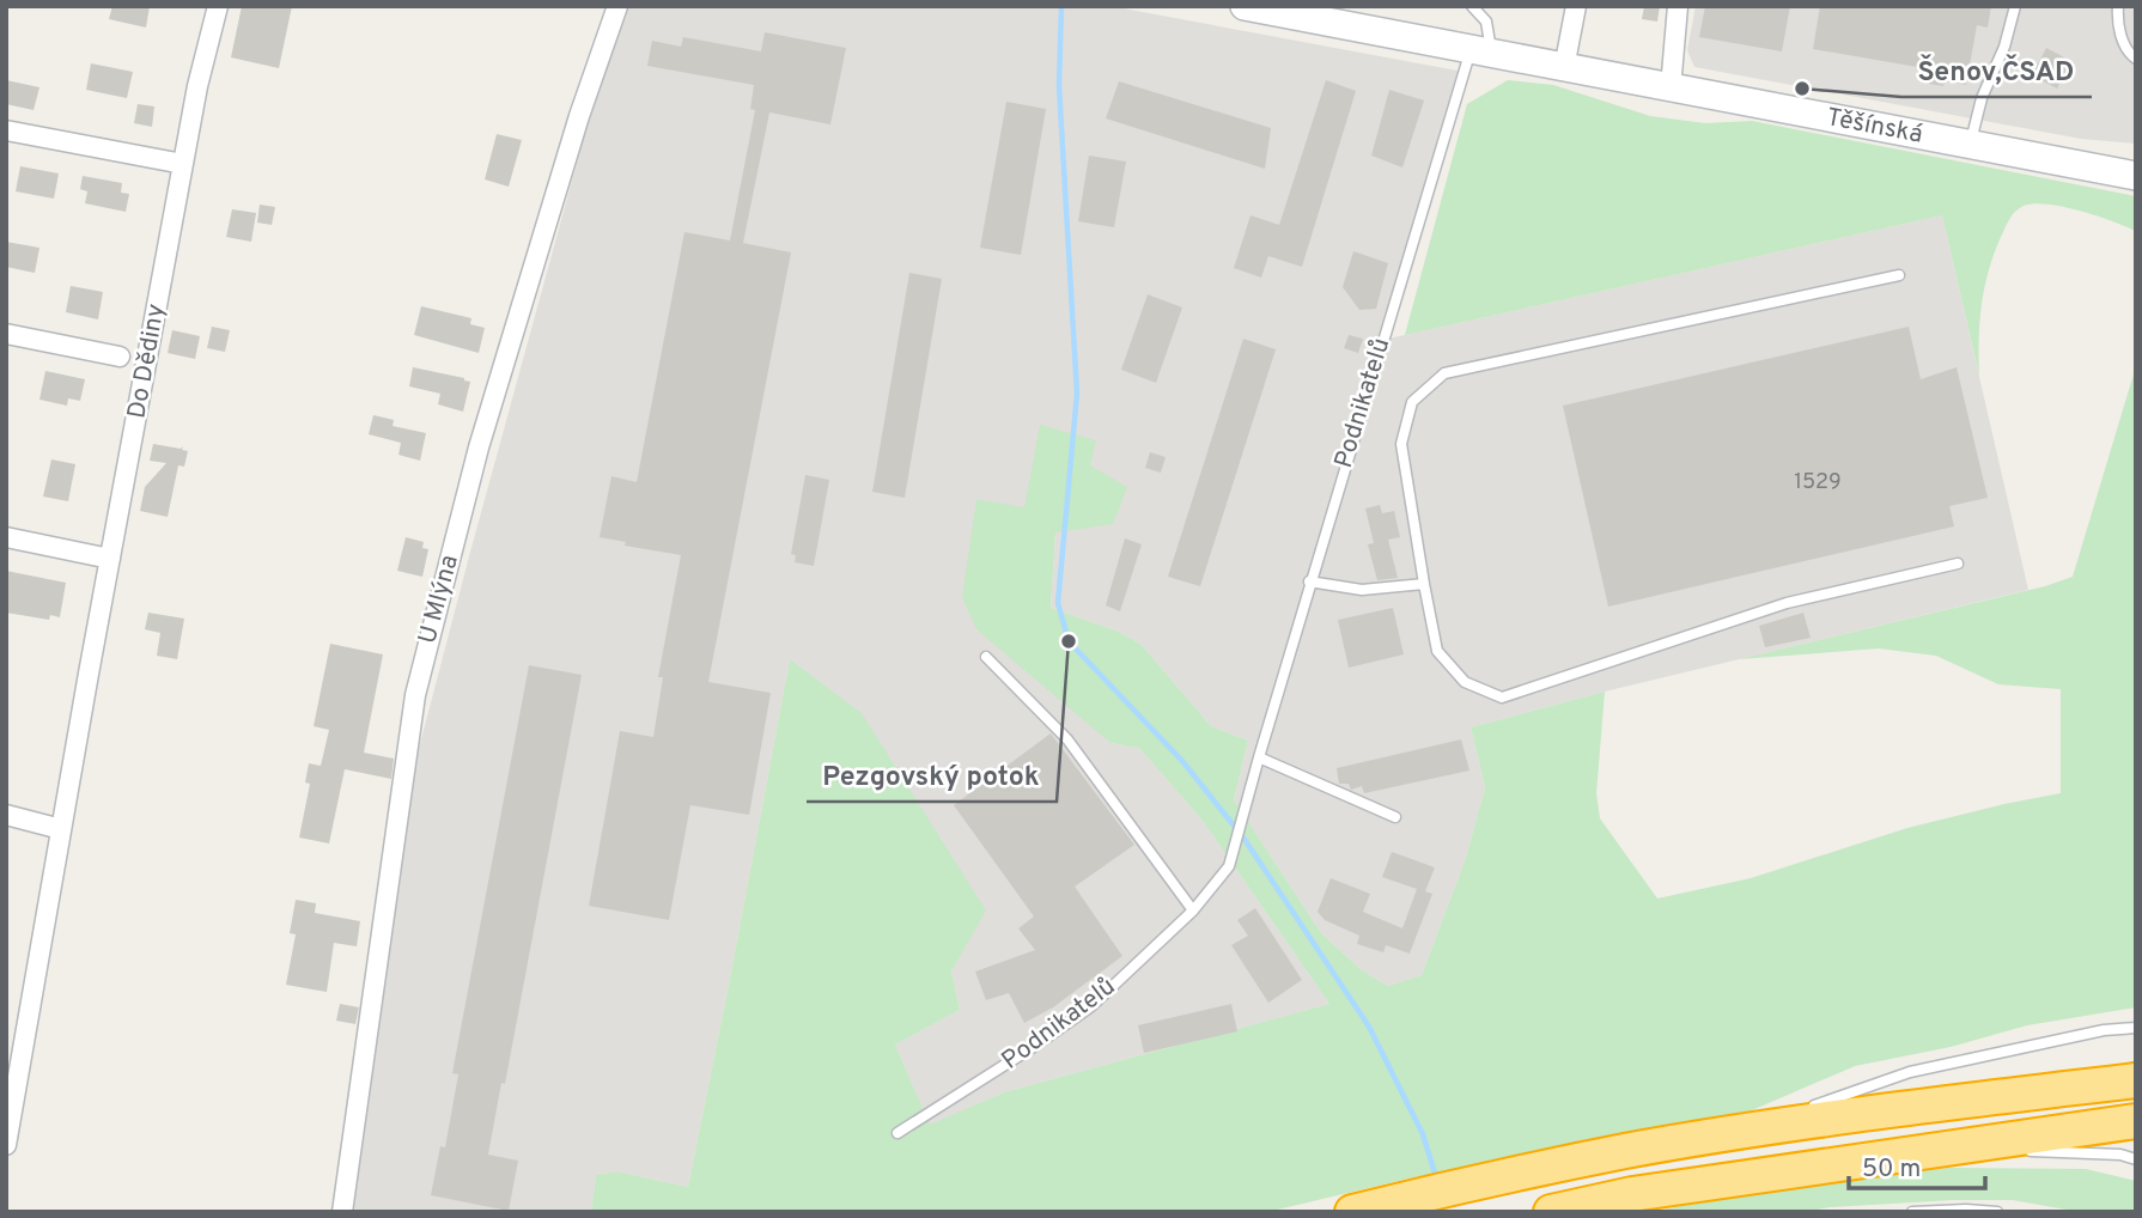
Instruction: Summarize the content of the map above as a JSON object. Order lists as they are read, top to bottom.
{
  "streets": {
    "main road": ["Těšínská"],
    "street": ["Do Dědiny", "U Mlýna"],
    "lane": ["Podnikatelů"]
  },
  "crossings": [
    ["Těšínská", "Podnikatelů"]
  ],
  "places": ["Šenov,ČSAD", "Pezgovský potok"],
  "house_numbers": ["1529"],
  "scale_bar": "50 m"
}
